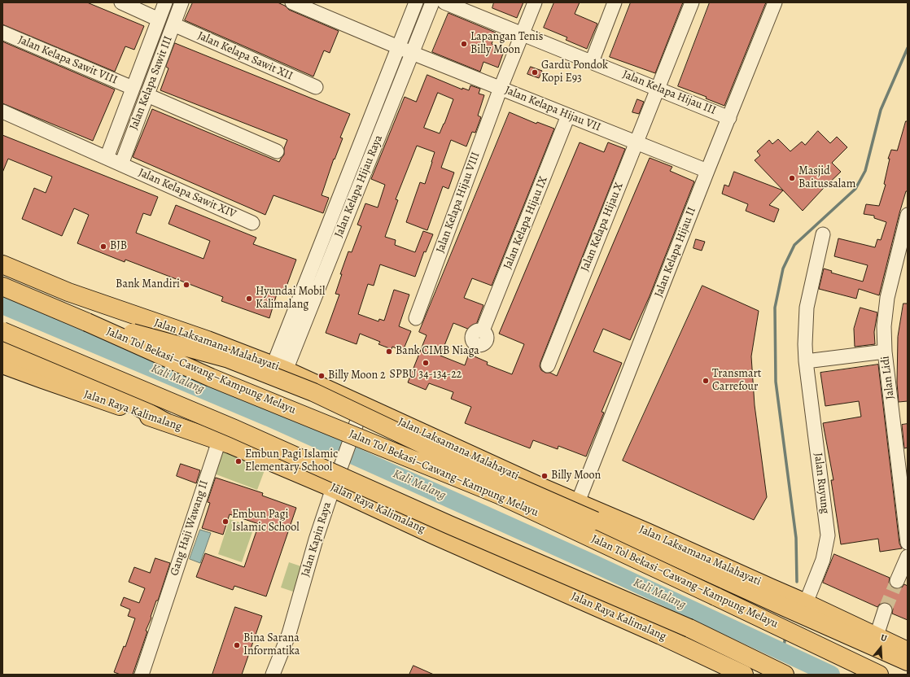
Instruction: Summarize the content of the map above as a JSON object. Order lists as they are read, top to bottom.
{
  "streets": {
    "main road": ["Jalan Laksamana Malahayati", "Jalan Tol Bekasi–Cawang–Kampung Melayu", "Jalan Raya Kalimalang"],
    "street": [
      "Jalan Kelapa Sawit XII",
      "Jalan Kelapa Sawit VIII",
      "Jalan Kelapa Sawit III",
      "Jalan Kelapa Hijau III",
      "Jalan Kelapa Hijau VII",
      "Jalan Kelapa Hijau Raya",
      "Jalan Kelapa Sawit XIV",
      "Jalan Kelapa Hijau VIII",
      "Jalan Kelapa Hijau IX",
      "Jalan Kelapa Hijau X",
      "Jalan Kelapa Hijau II",
      "Jalan Lidi",
      "Jalan Ruyung",
      "Gang Haji Wawang II",
      "Jalan Kapin Raya"
    ]
  },
  "crossings": [
    ["Jalan Kelapa Sawit XII", "Jalan Kelapa Sawit III"],
    ["Jalan Kelapa Sawit VIII", "Jalan Kelapa Sawit III"],
    ["Jalan Kelapa Sawit III", "Jalan Kelapa Sawit XIV"],
    ["Jalan Kelapa Hijau III", "Jalan Kelapa Hijau VIII"],
    ["Jalan Kelapa Hijau III", "Jalan Kelapa Hijau X"],
    ["Jalan Kelapa Hijau III", "Jalan Kelapa Hijau II"],
    ["Jalan Kelapa Hijau VII", "Jalan Kelapa Hijau Raya"],
    ["Jalan Kelapa Hijau VII", "Jalan Kelapa Hijau VIII"],
    ["Jalan Kelapa Hijau VII", "Jalan Kelapa Hijau IX"],
    ["Jalan Kelapa Hijau VII", "Jalan Kelapa Hijau X"],
    ["Jalan Kelapa Hijau VII", "Jalan Kelapa Hijau II"],
    ["Jalan Kelapa Hijau Raya", "Jalan Laksamana Malahayati"],
    ["Jalan Kelapa Hijau II", "Jalan Laksamana Malahayati"],
    ["Jalan Laksamana Malahayati", "Jalan Ruyung"],
    ["Jalan Laksamana Malahayati", "Jalan Kapin Raya"],
    ["Jalan Raya Kalimalang", "Gang Haji Wawang II"],
    ["Jalan Raya Kalimalang", "Jalan Kapin Raya"]
  ],
  "water": ["Kali Malang"],
  "places": [
    "Lapangan Tenis Billy Moon",
    "Gardu Pondok Kopi E93",
    "Masjid Baitussalam",
    "BJB",
    "Bank Mandiri",
    "Hyundai Mobil Kalimalang",
    "Bank CIMB Niaga",
    "SPBU 34-134-22",
    "Billy Moon 2",
    "Transmart Carrefour",
    "Embun Pagi Islamic Elementary School",
    "Billy Moon",
    "Embun Pagi Islamic School",
    "Bina Sarana Informatika"
  ],
  "north": "top"
}
